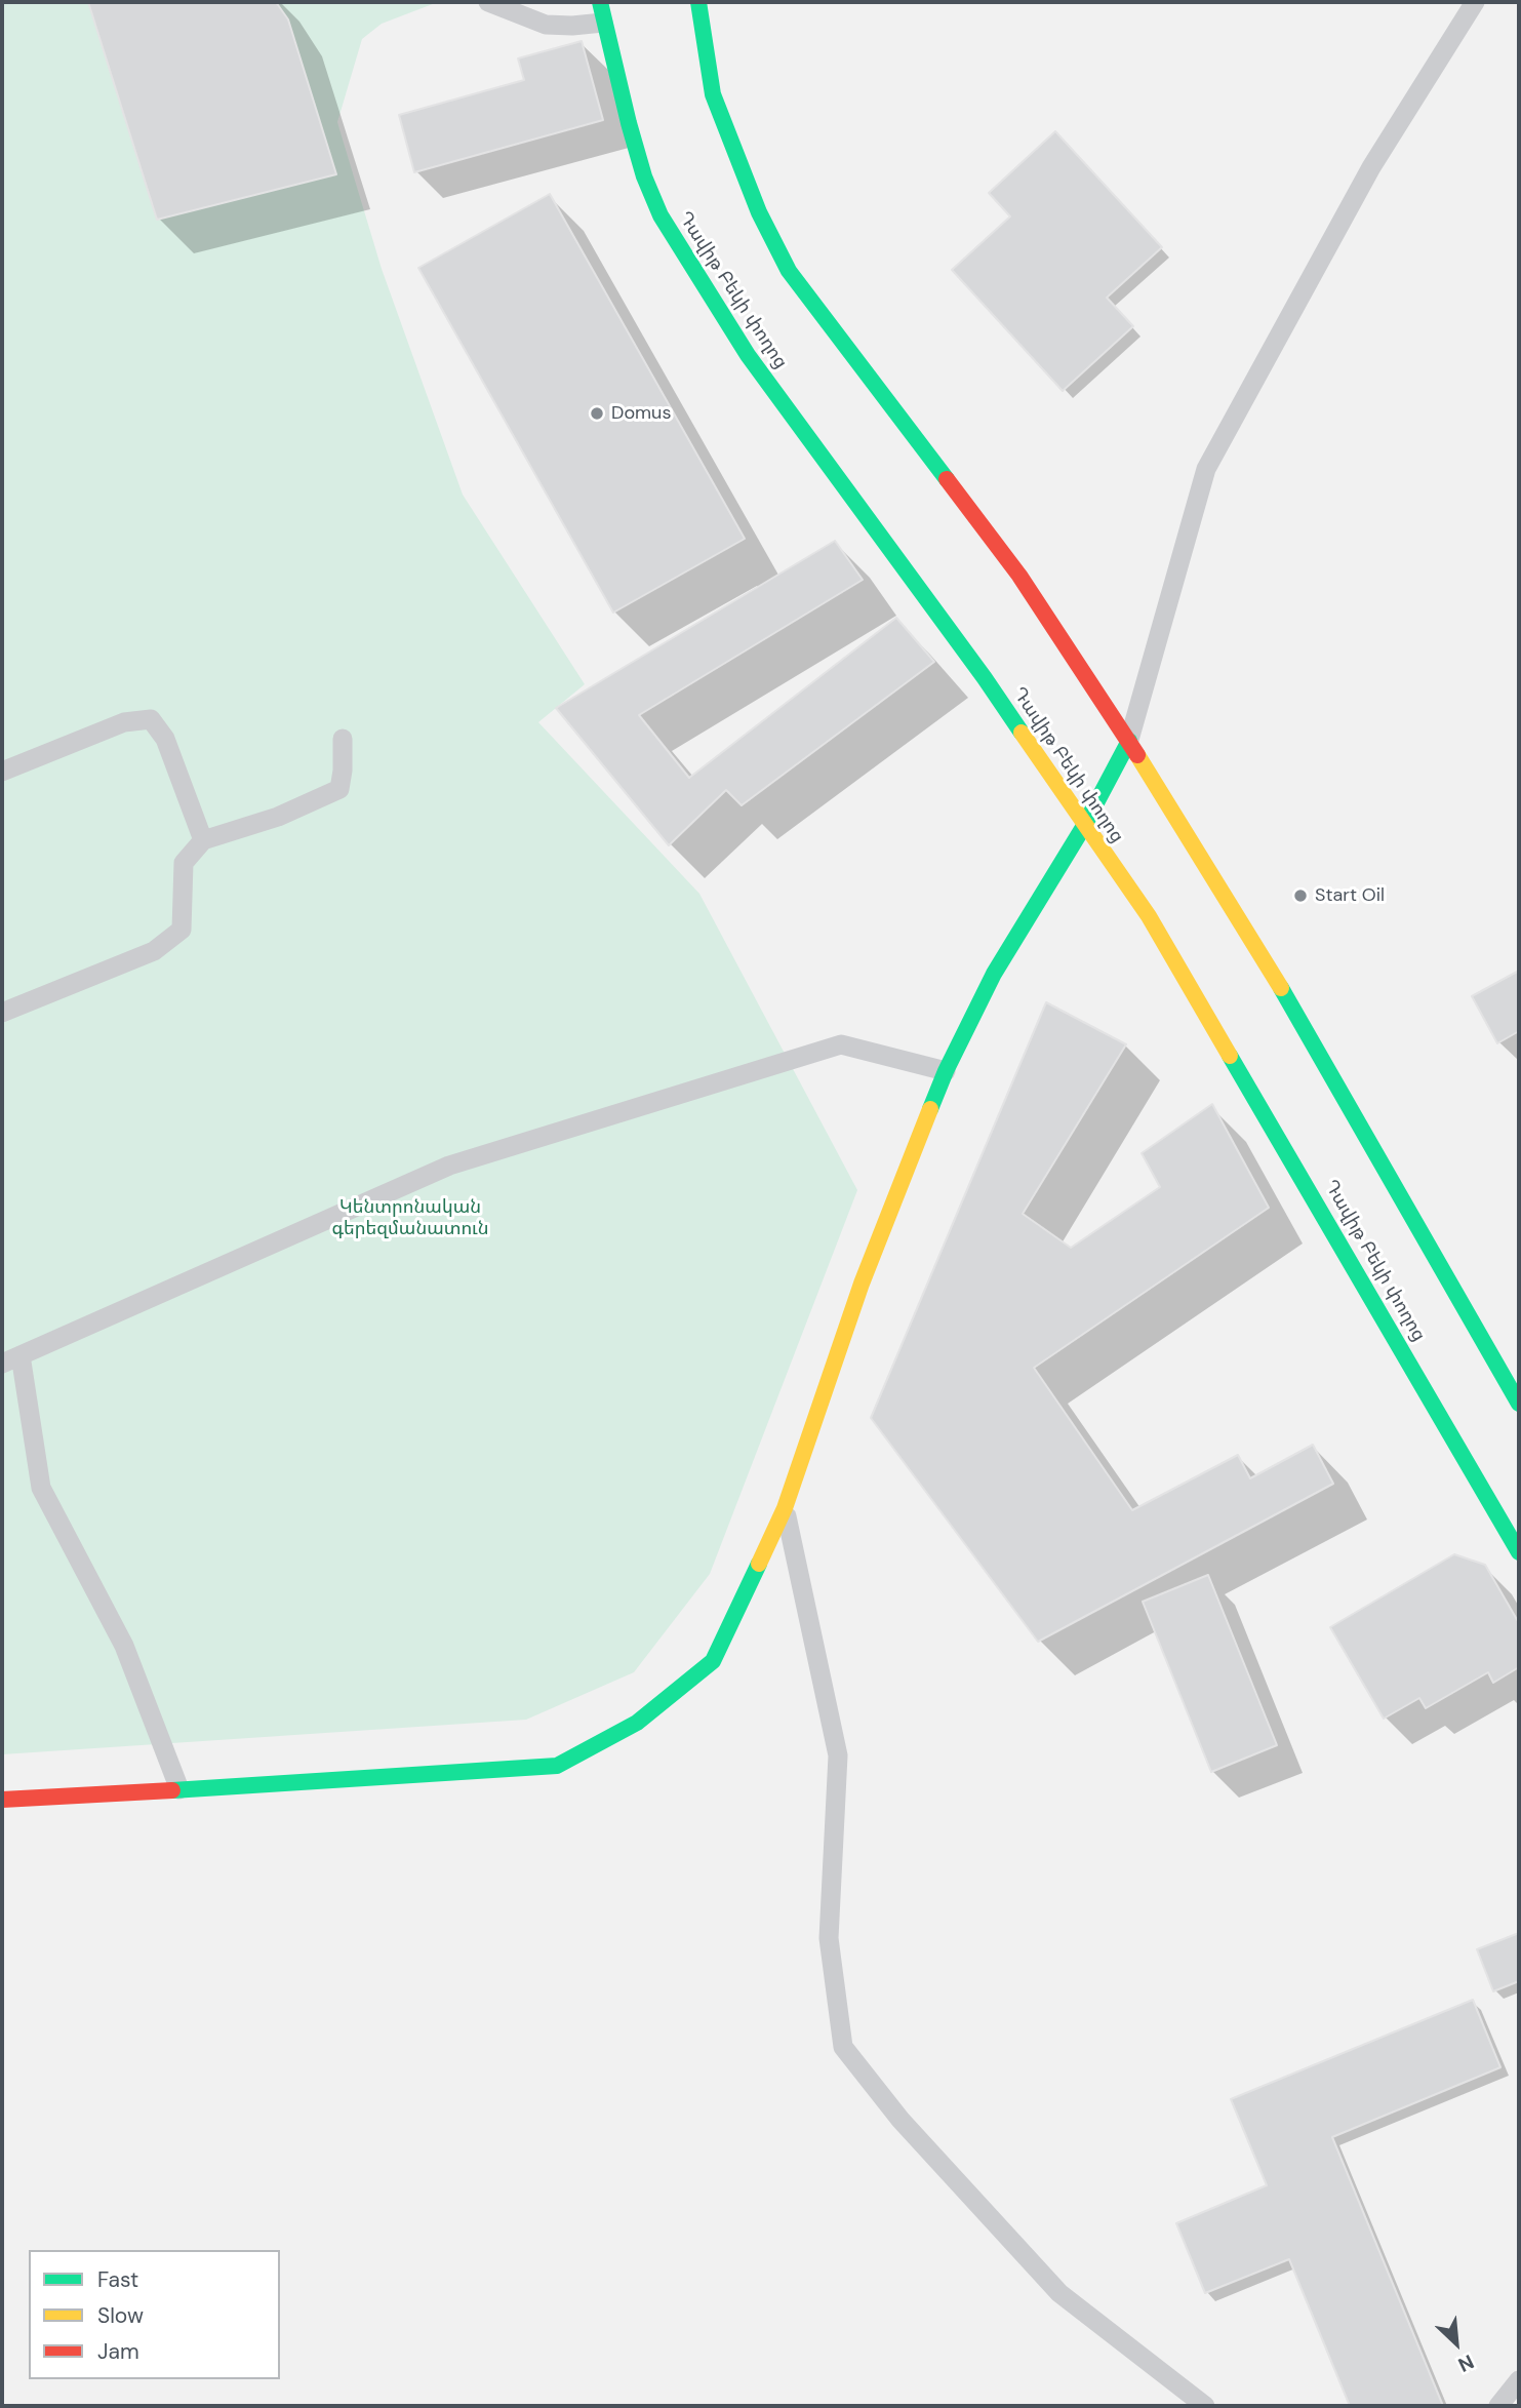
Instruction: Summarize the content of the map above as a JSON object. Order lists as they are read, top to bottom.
{
  "streets": {
    "main road": ["Դավիթ Բեկի փողոց"]
  },
  "parks": ["Կենտրոնական գերեզմանատուն"],
  "places": ["Domus", "Start Oil"],
  "legend": ["Fast", "Slow", "Jam"],
  "north": "bottom right"
}
